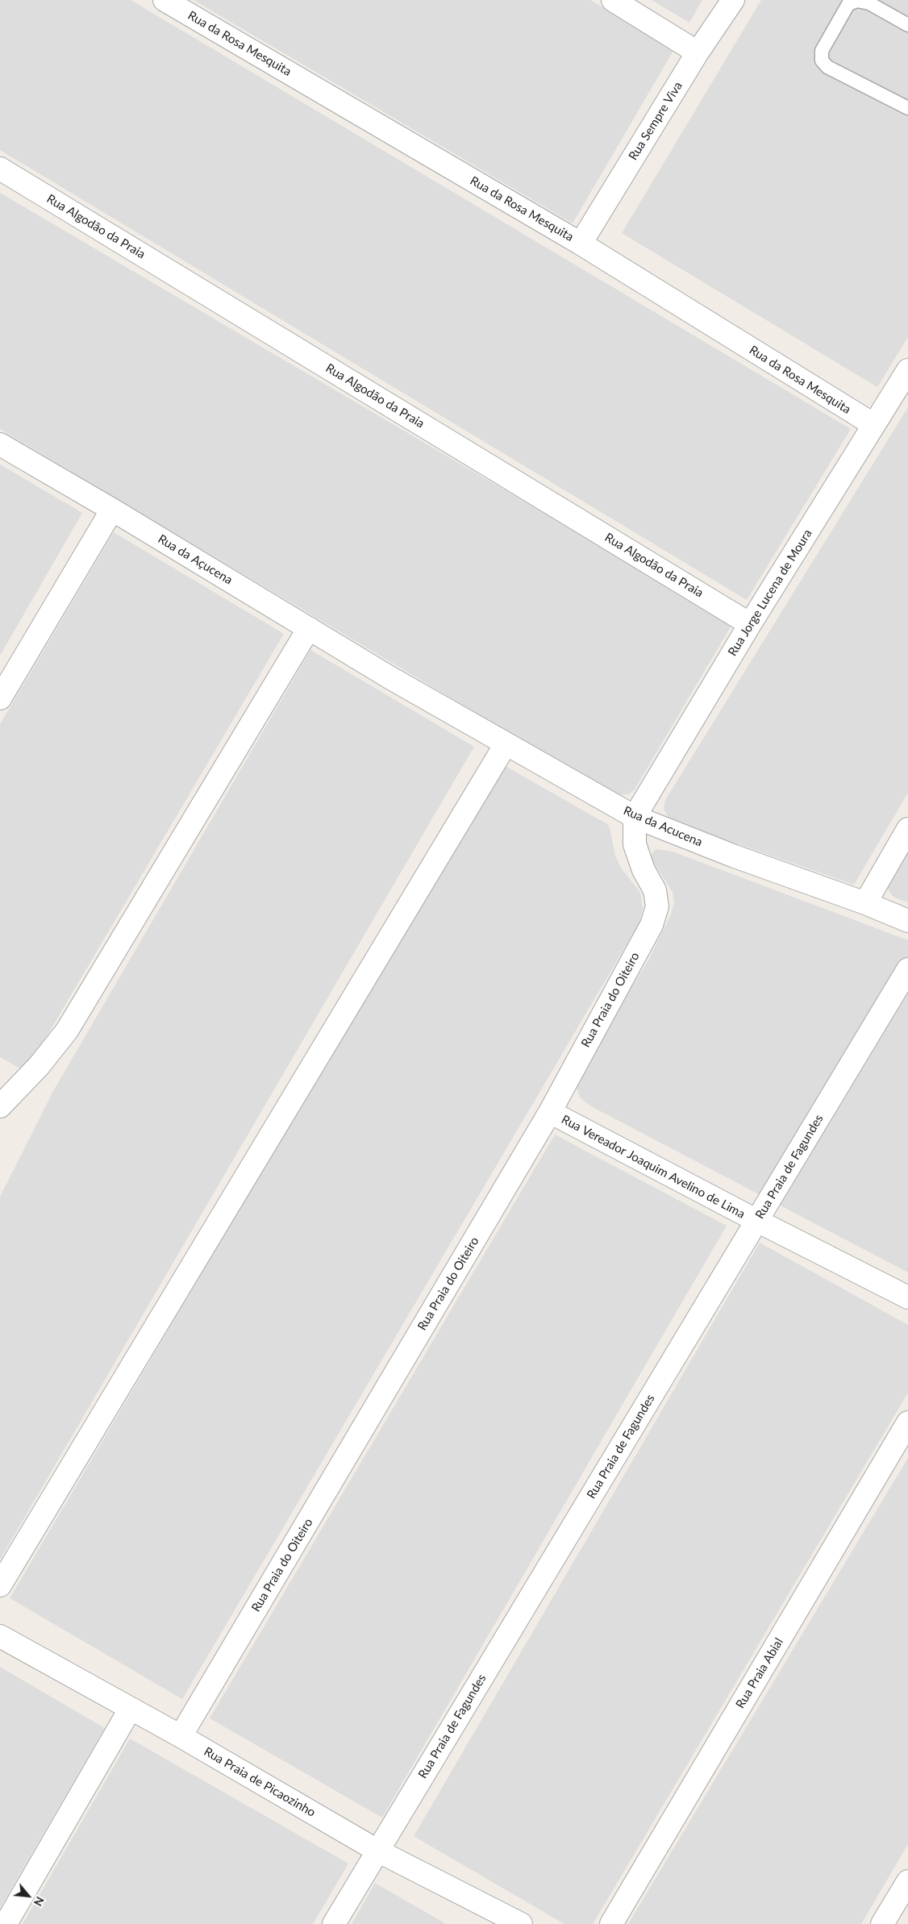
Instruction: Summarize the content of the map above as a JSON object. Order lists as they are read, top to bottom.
{
  "streets": {
    "street": [
      "Rua da Rosa Mesquita",
      "Rua Sempre Viva",
      "Rua Algodão da Praia",
      "Rua da Açucena",
      "Rua Jorge Lucena de Moura",
      "Rua da Acucena",
      "Rua Praia do Oiteiro",
      "Rua Vereador Joaquim Avelino de Lima",
      "Rua Praia de Fagundes",
      "Rua Praia Abial",
      "Rua Praia de Picaozinho"
    ]
  },
  "crossings": [
    ["Rua da Rosa Mesquita", "Rua Sempre Viva"],
    ["Rua da Rosa Mesquita", "Rua Jorge Lucena de Moura"],
    ["Rua Algodão da Praia", "Rua Jorge Lucena de Moura"],
    ["Rua da Açucena", "Rua da Acucena"],
    ["Rua Jorge Lucena de Moura", "Rua da Acucena"],
    ["Rua Jorge Lucena de Moura", "Rua Praia do Oiteiro"],
    ["Rua da Acucena", "Rua Praia do Oiteiro"],
    ["Rua Praia do Oiteiro", "Rua Vereador Joaquim Avelino de Lima"],
    ["Rua Praia do Oiteiro", "Rua Praia de Picaozinho"],
    ["Rua Vereador Joaquim Avelino de Lima", "Rua Praia de Fagundes"],
    ["Rua Praia de Fagundes", "Rua Praia de Picaozinho"]
  ],
  "north": "bottom right"
}
